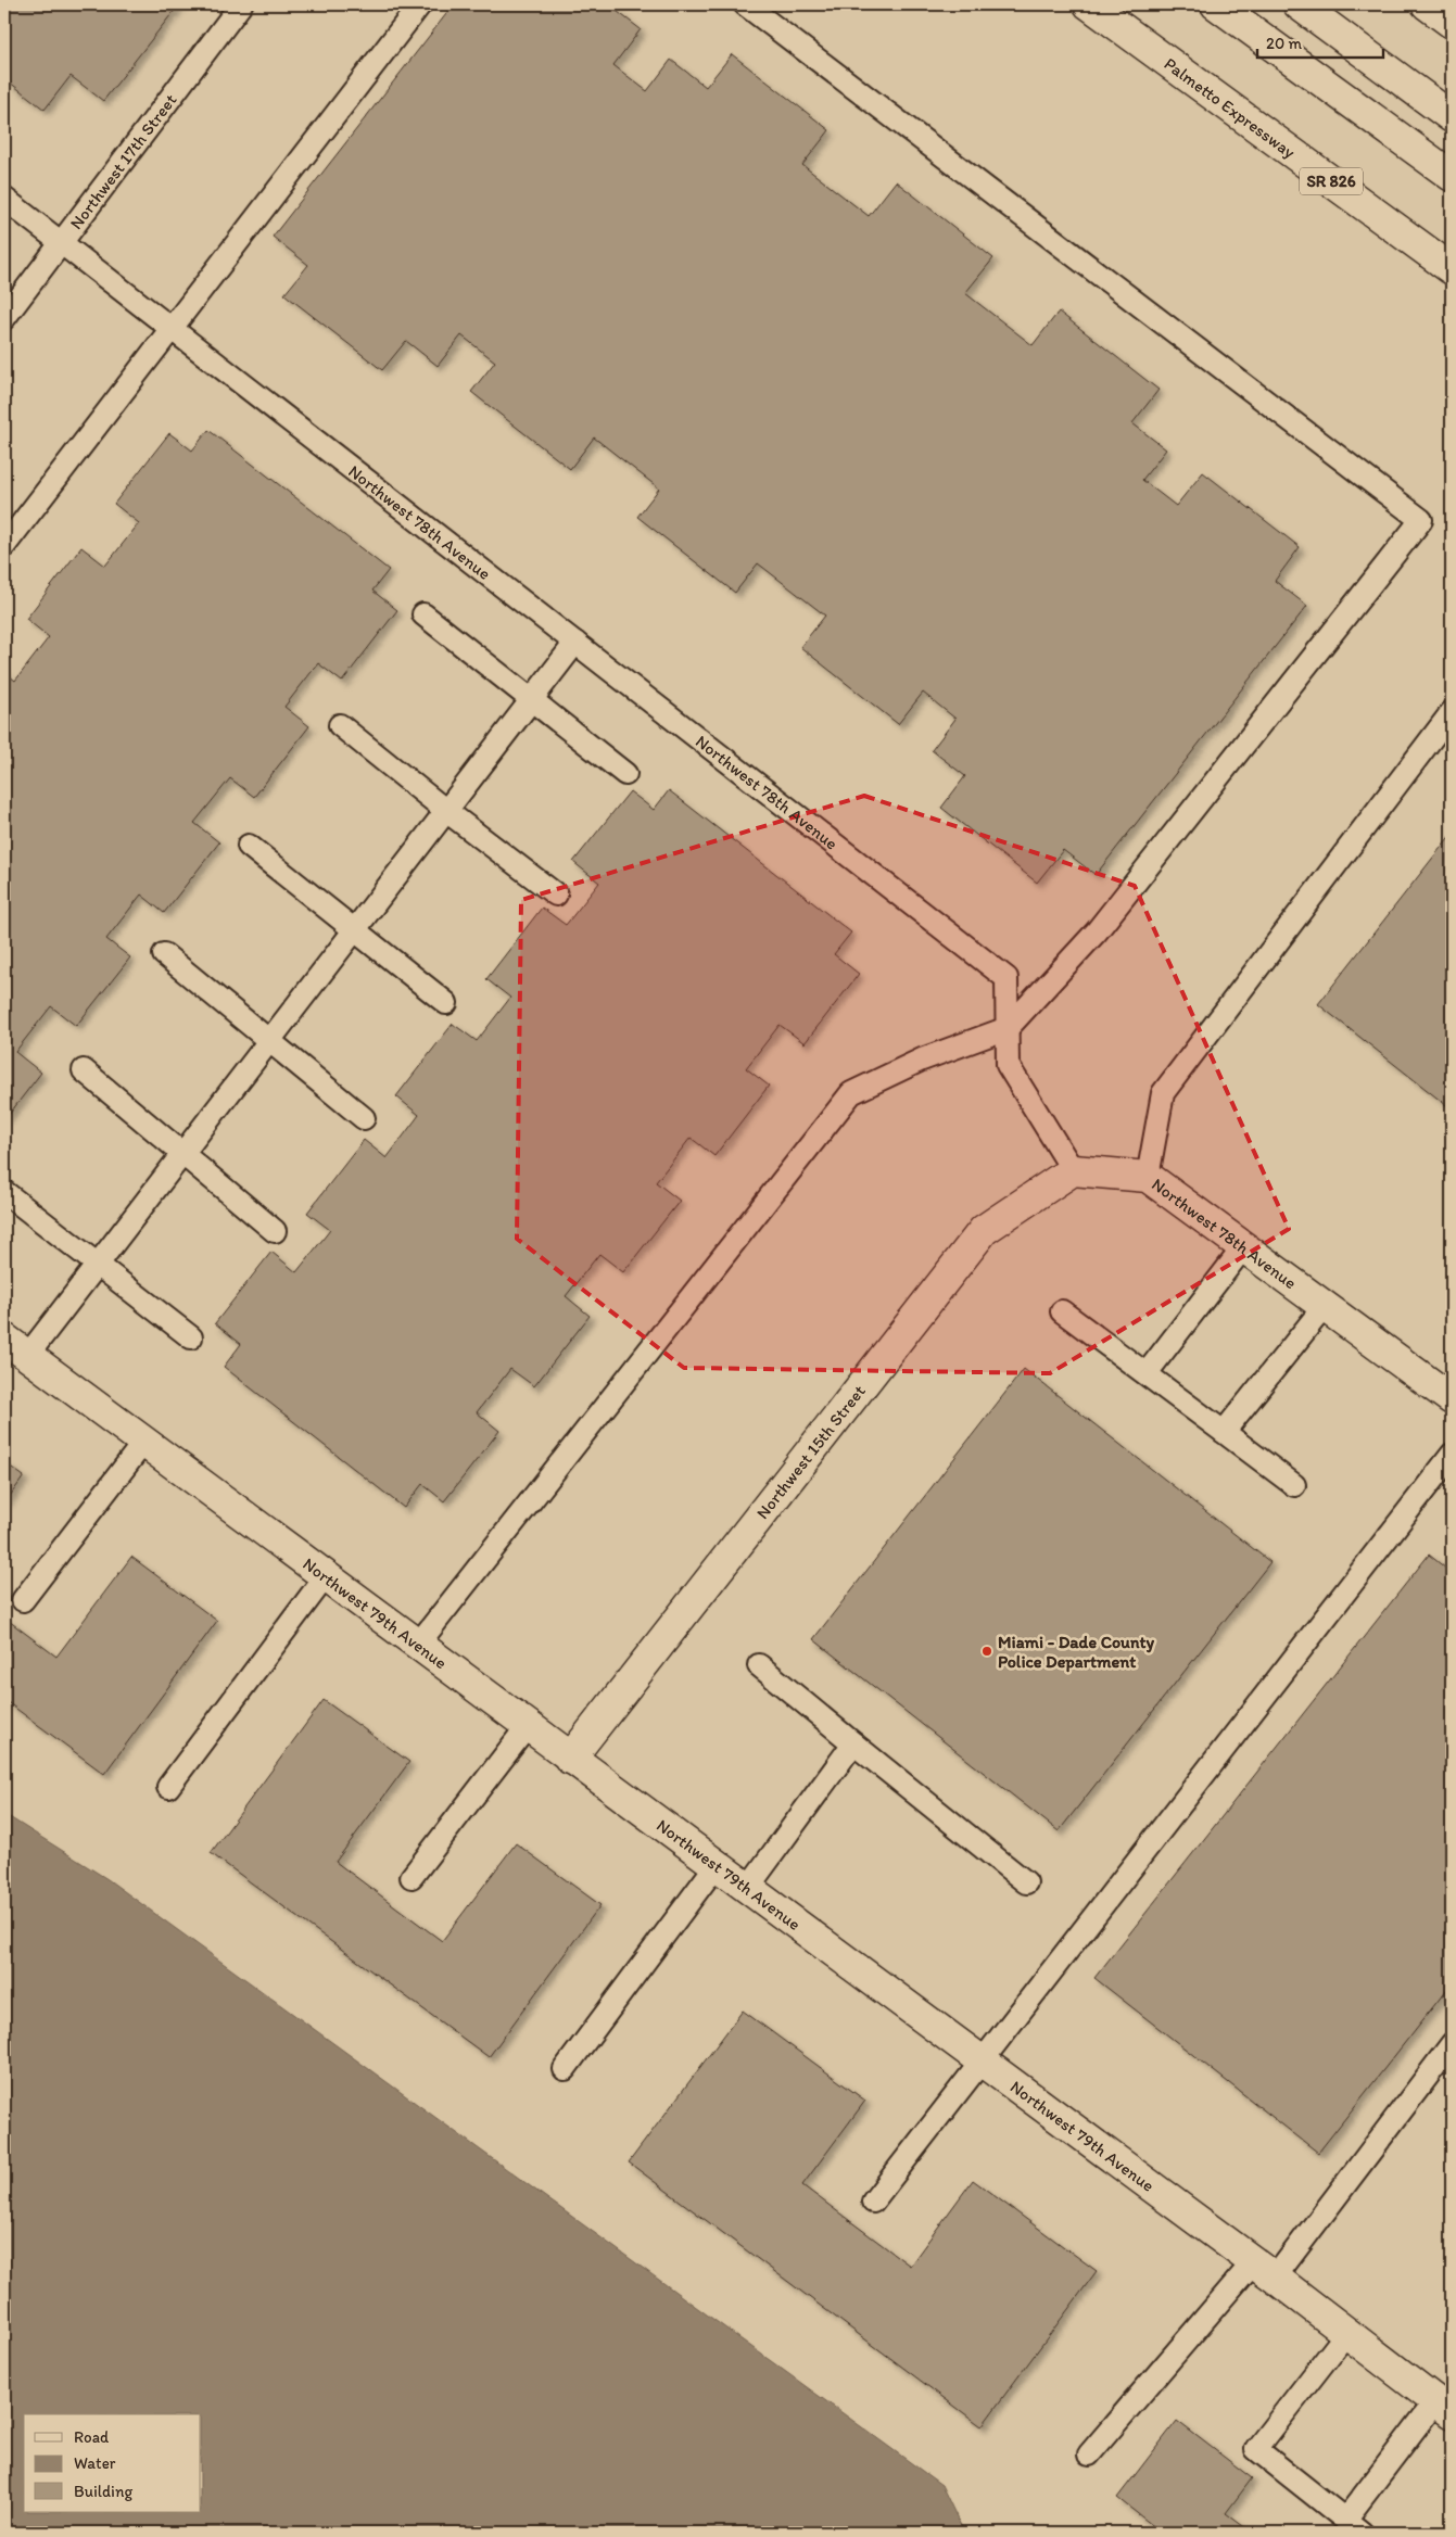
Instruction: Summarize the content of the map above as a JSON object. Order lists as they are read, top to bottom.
{
  "streets": {
    "main road": [
      "Palmetto Expressway",
      "SR 826",
      "Northwest 78th Avenue",
      "Northwest 15th Street",
      "Northwest 79th Avenue"
    ],
    "lane": ["Northwest 17th Street"]
  },
  "crossings": [
    ["Northwest 17th Street", "Northwest 78th Avenue"],
    ["Northwest 78th Avenue", "Northwest 15th Street"],
    ["Northwest 15th Street", "Northwest 79th Avenue"]
  ],
  "places": ["Miami - Dade County Police Department"],
  "legend": ["Road", "Water", "Building"],
  "scale_bar": "20 m"
}
